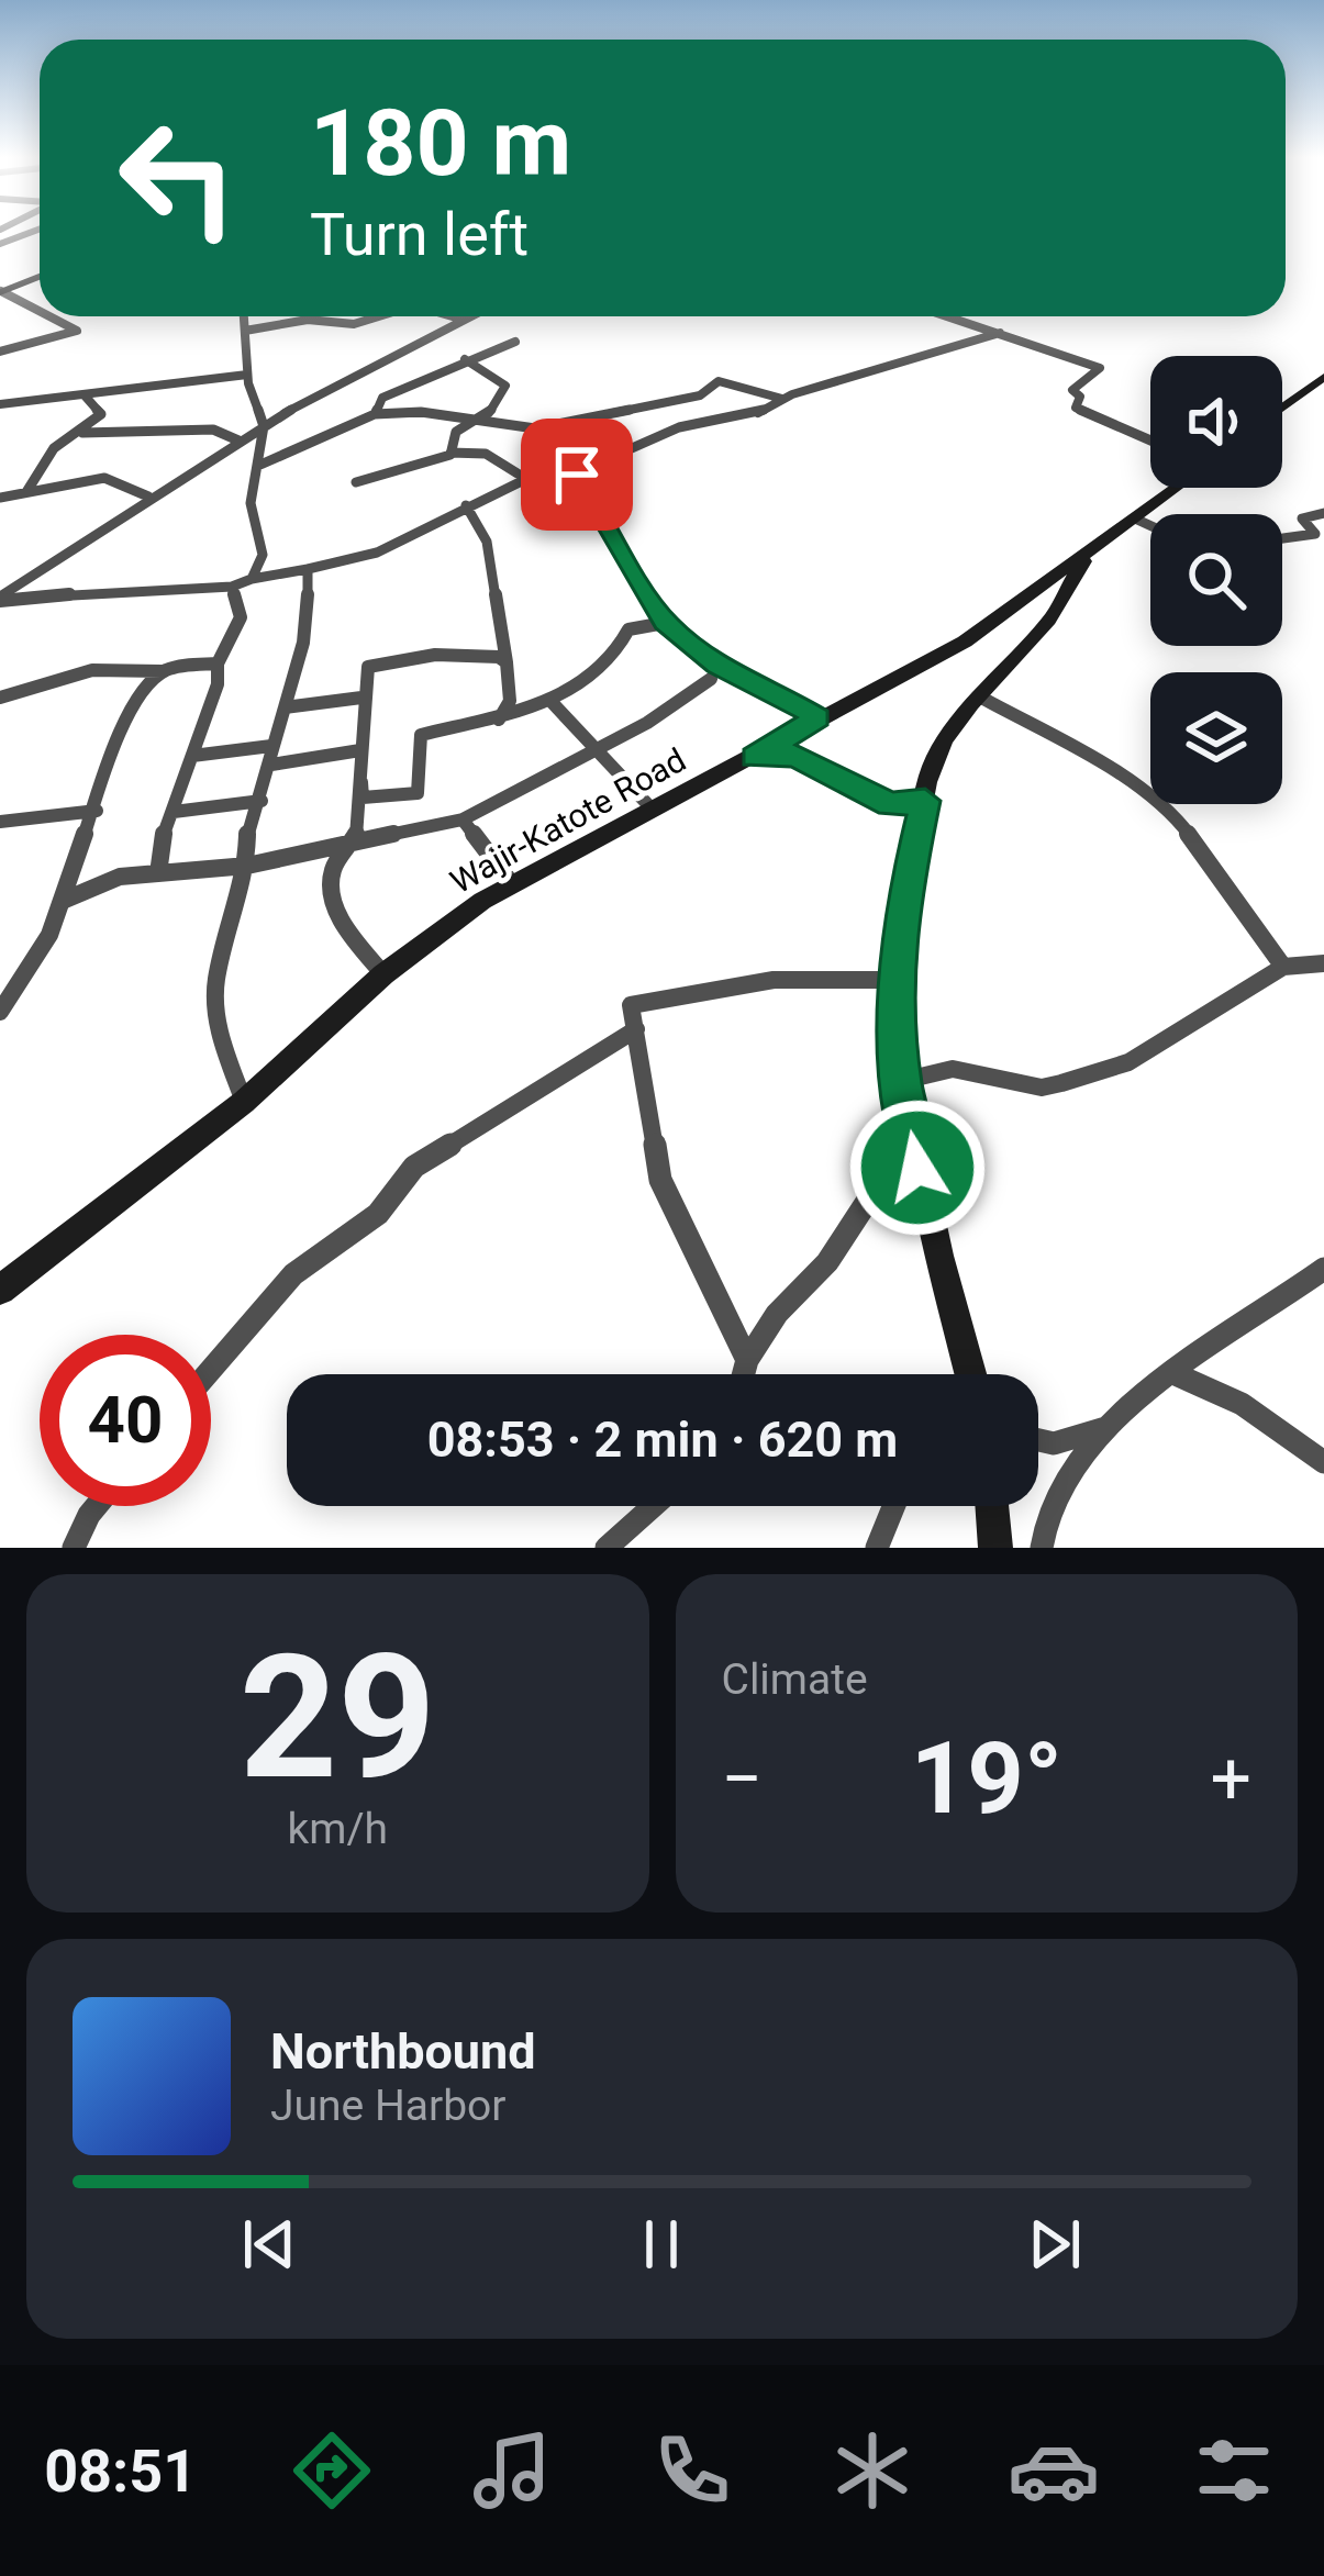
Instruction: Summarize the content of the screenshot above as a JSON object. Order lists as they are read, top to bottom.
{
  "streets": {
    "street": ["Wajir-Katote Road"]
  },
  "page": {
    "turn": ["180 m", "Turn left"],
    "limit": "40",
    "trip": "08:53 · 2 min · 620 m",
    "tile": [
      ["29", "km/h"],
      "Climate"
    ],
    "heat": ["−", "19°", "+"],
    "song": ["Northbound", "June Harbor"],
    "tabs": "08:51"
  }
}
